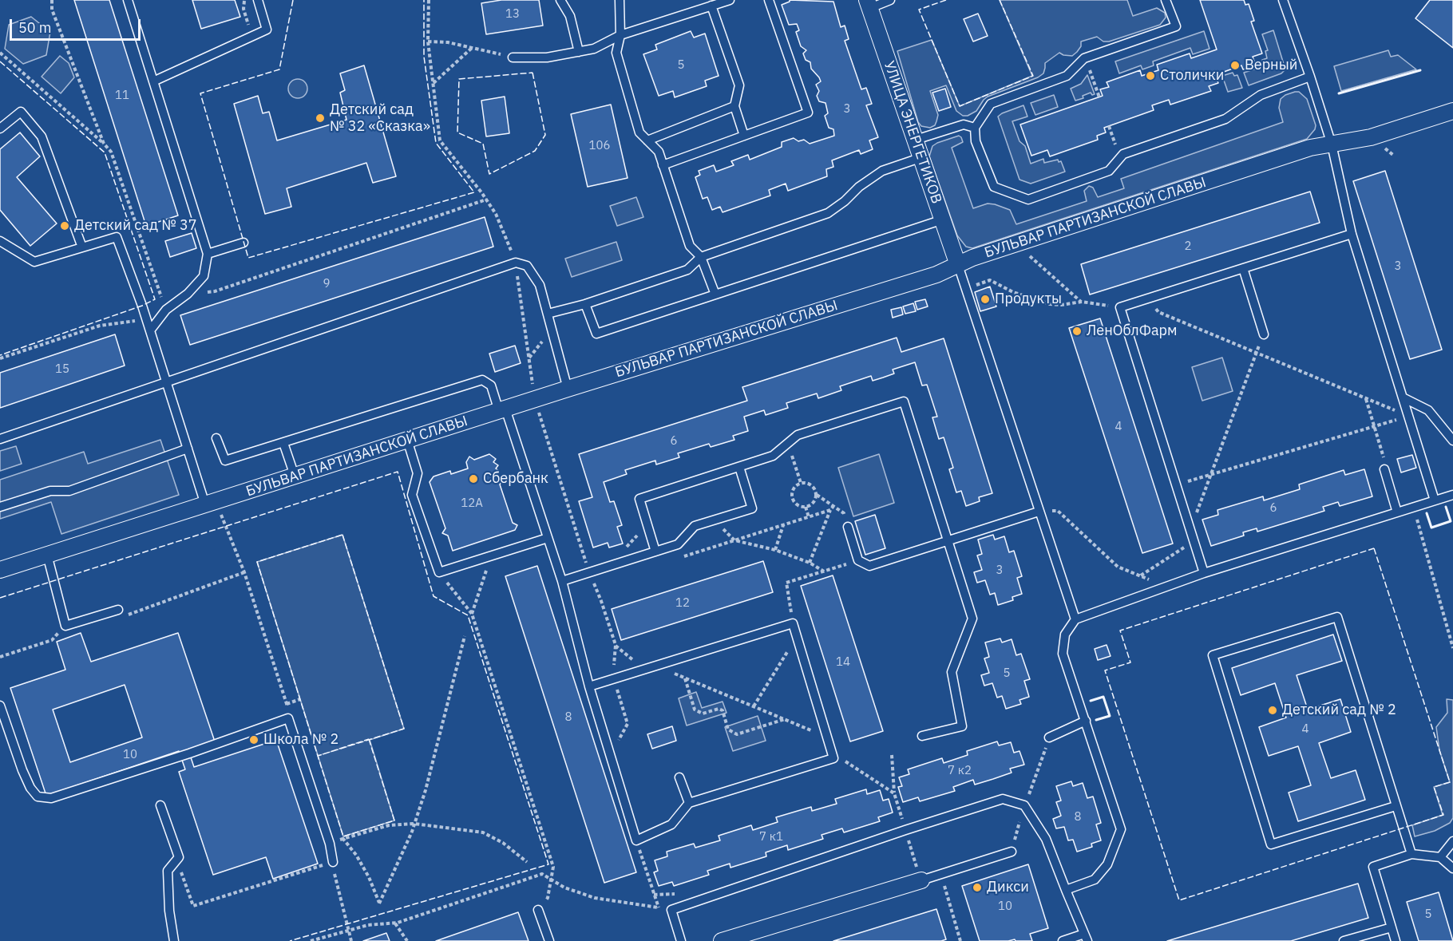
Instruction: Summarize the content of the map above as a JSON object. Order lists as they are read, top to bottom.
{
  "streets": {
    "street": ["УЛИЦА ЭНЕРГЕТИКОВ", "БУЛЬВАР ПАРТИЗАНСКОЙ СЛАВЫ"]
  },
  "crossings": [
    ["УЛИЦА ЭНЕРГЕТИКОВ", "БУЛЬВАР ПАРТИЗАНСКОЙ СЛАВЫ"]
  ],
  "places": [
    "Верный",
    "Столички",
    "Детский сад № 32 «Сказка»",
    "Детский сад № 37",
    "Продукты",
    "ЛенОблФарм",
    "Сбербанк",
    "Детский сад № 2",
    "Школа № 2",
    "Дикси"
  ],
  "house_numbers": [
    "13",
    "5",
    "11",
    "3",
    "106",
    "2",
    "3",
    "9",
    "15",
    "4",
    "6",
    "12А",
    "6",
    "3",
    "12",
    "14",
    "5",
    "8",
    "4",
    "10",
    "7 к2",
    "8",
    "7 к1",
    "10",
    "5"
  ],
  "scale_bar": "50 m"
}
